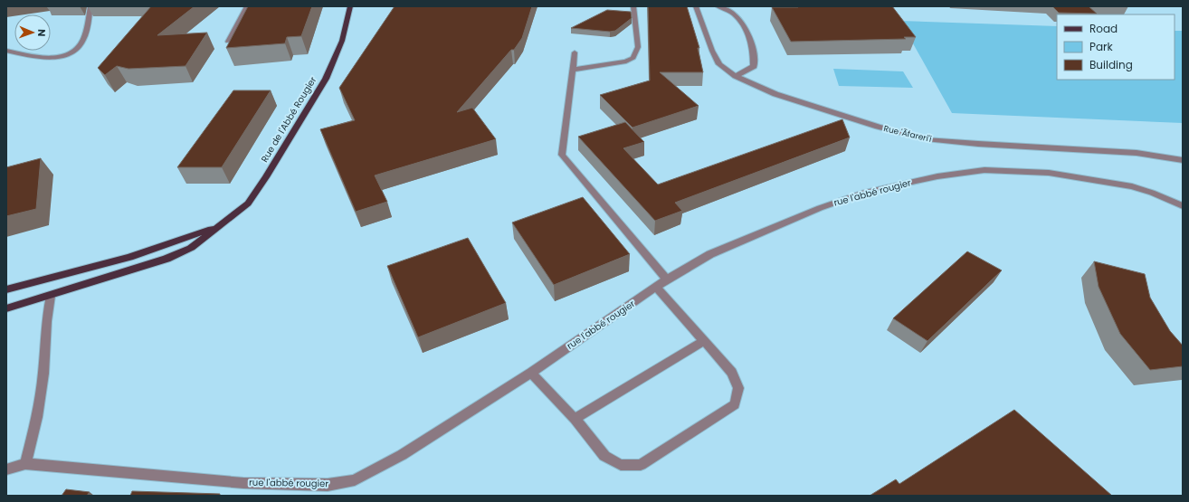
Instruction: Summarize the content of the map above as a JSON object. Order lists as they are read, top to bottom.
{
  "streets": {
    "main road": ["Rue de l'Abbé Rougier"],
    "street": ["Rue 'Āfareri'i", "rue l'abbé rougier"]
  },
  "legend": ["Road", "Park", "Building"],
  "north": "right"
}
